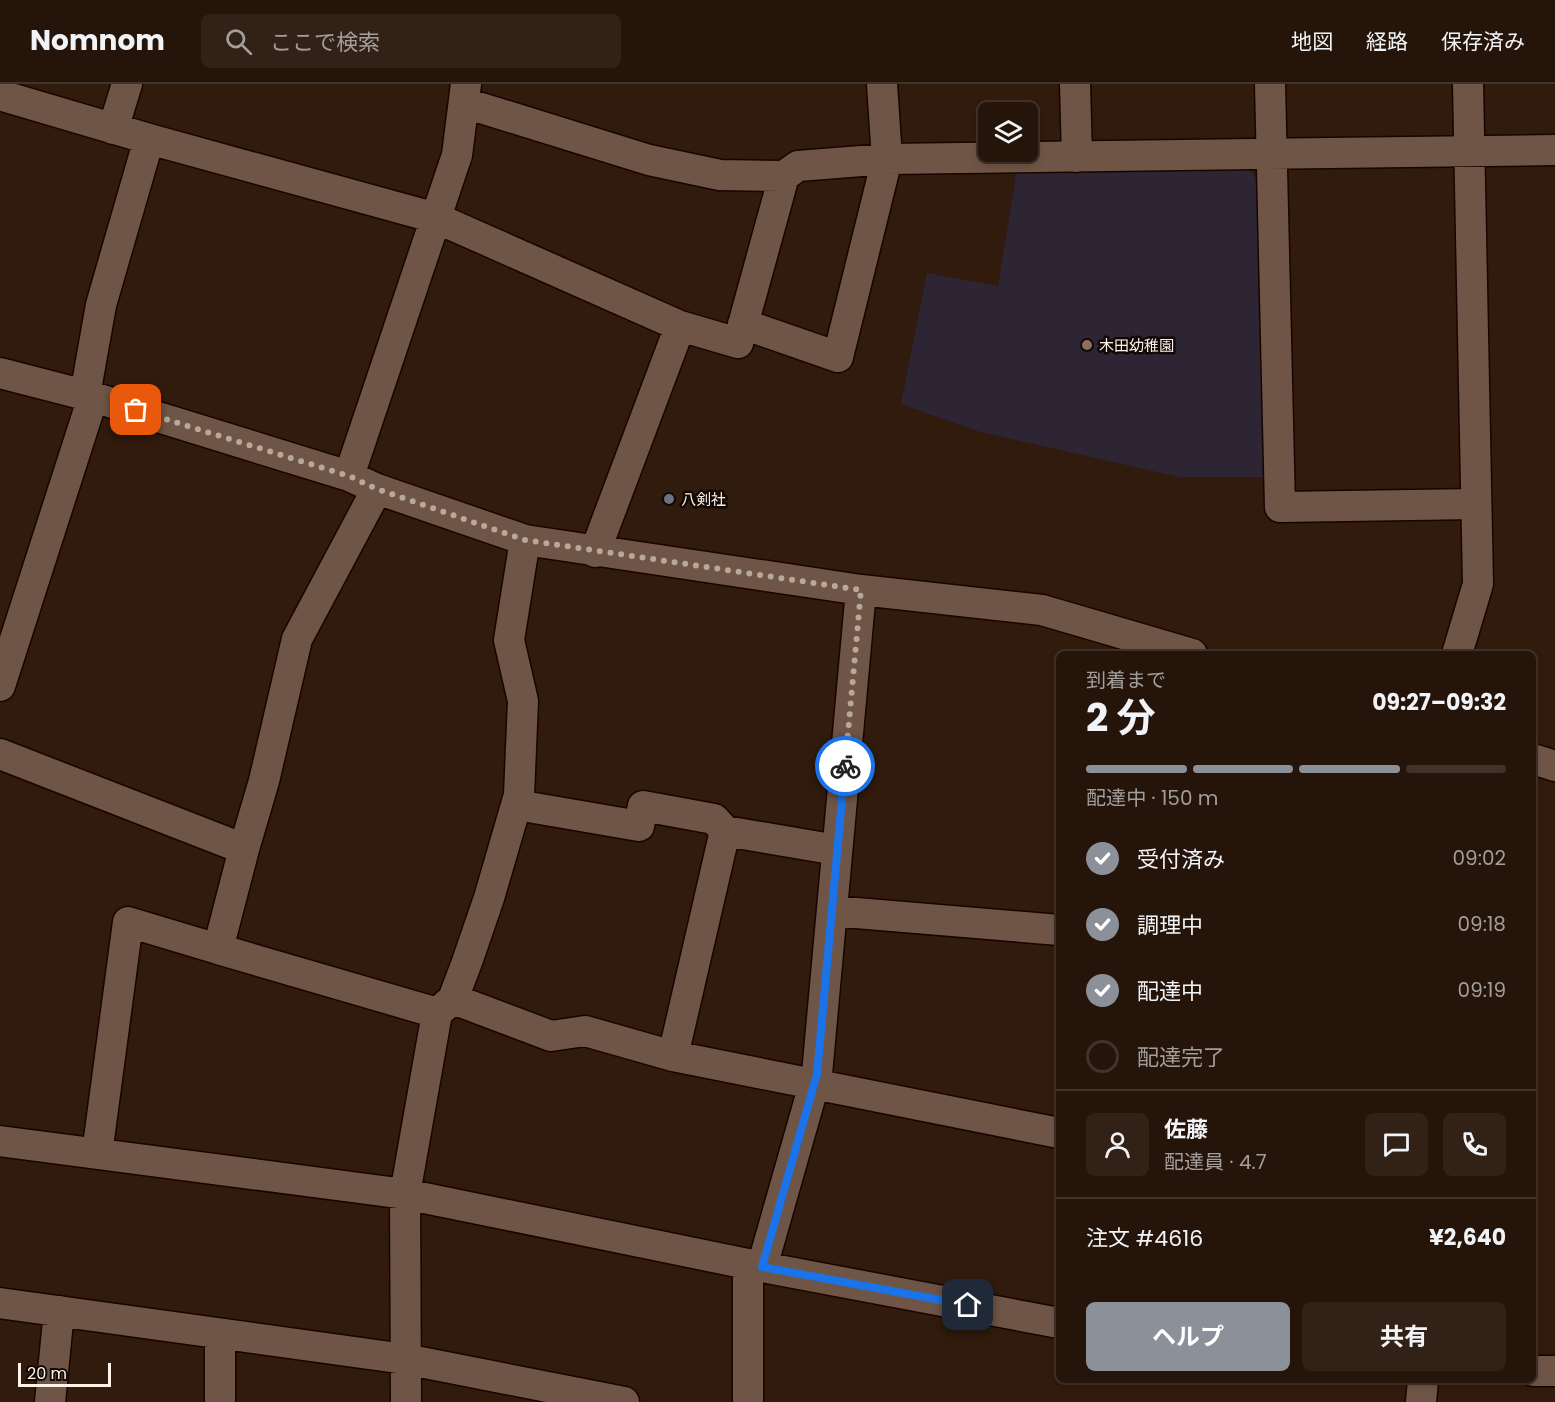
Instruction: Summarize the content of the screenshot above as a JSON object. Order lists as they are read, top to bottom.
{
  "places": ["木田幼稚園", "八剣社"],
  "scale_bar": "20 m",
  "page": {
    "header": "Nomnom",
    "search": "ここで検索",
    "nav": ["地図", "経路", "保存済み"],
    "heading": ["2 分", "到着まで", "09:27–09:32"],
    "panel": [
      "佐藤",
      "配達員 · 4.7",
      "注文 #4616",
      "¥2,640"
    ],
    "bar": "配達中 · 150 m",
    "list": [
      ["受付済み", "09:02"],
      ["調理中", "09:18"],
      ["配達中", "09:19"],
      "配達完了"
    ],
    "buttons": ["ヘルプ", "共有"],
    "scale": "20 m"
  }
}
